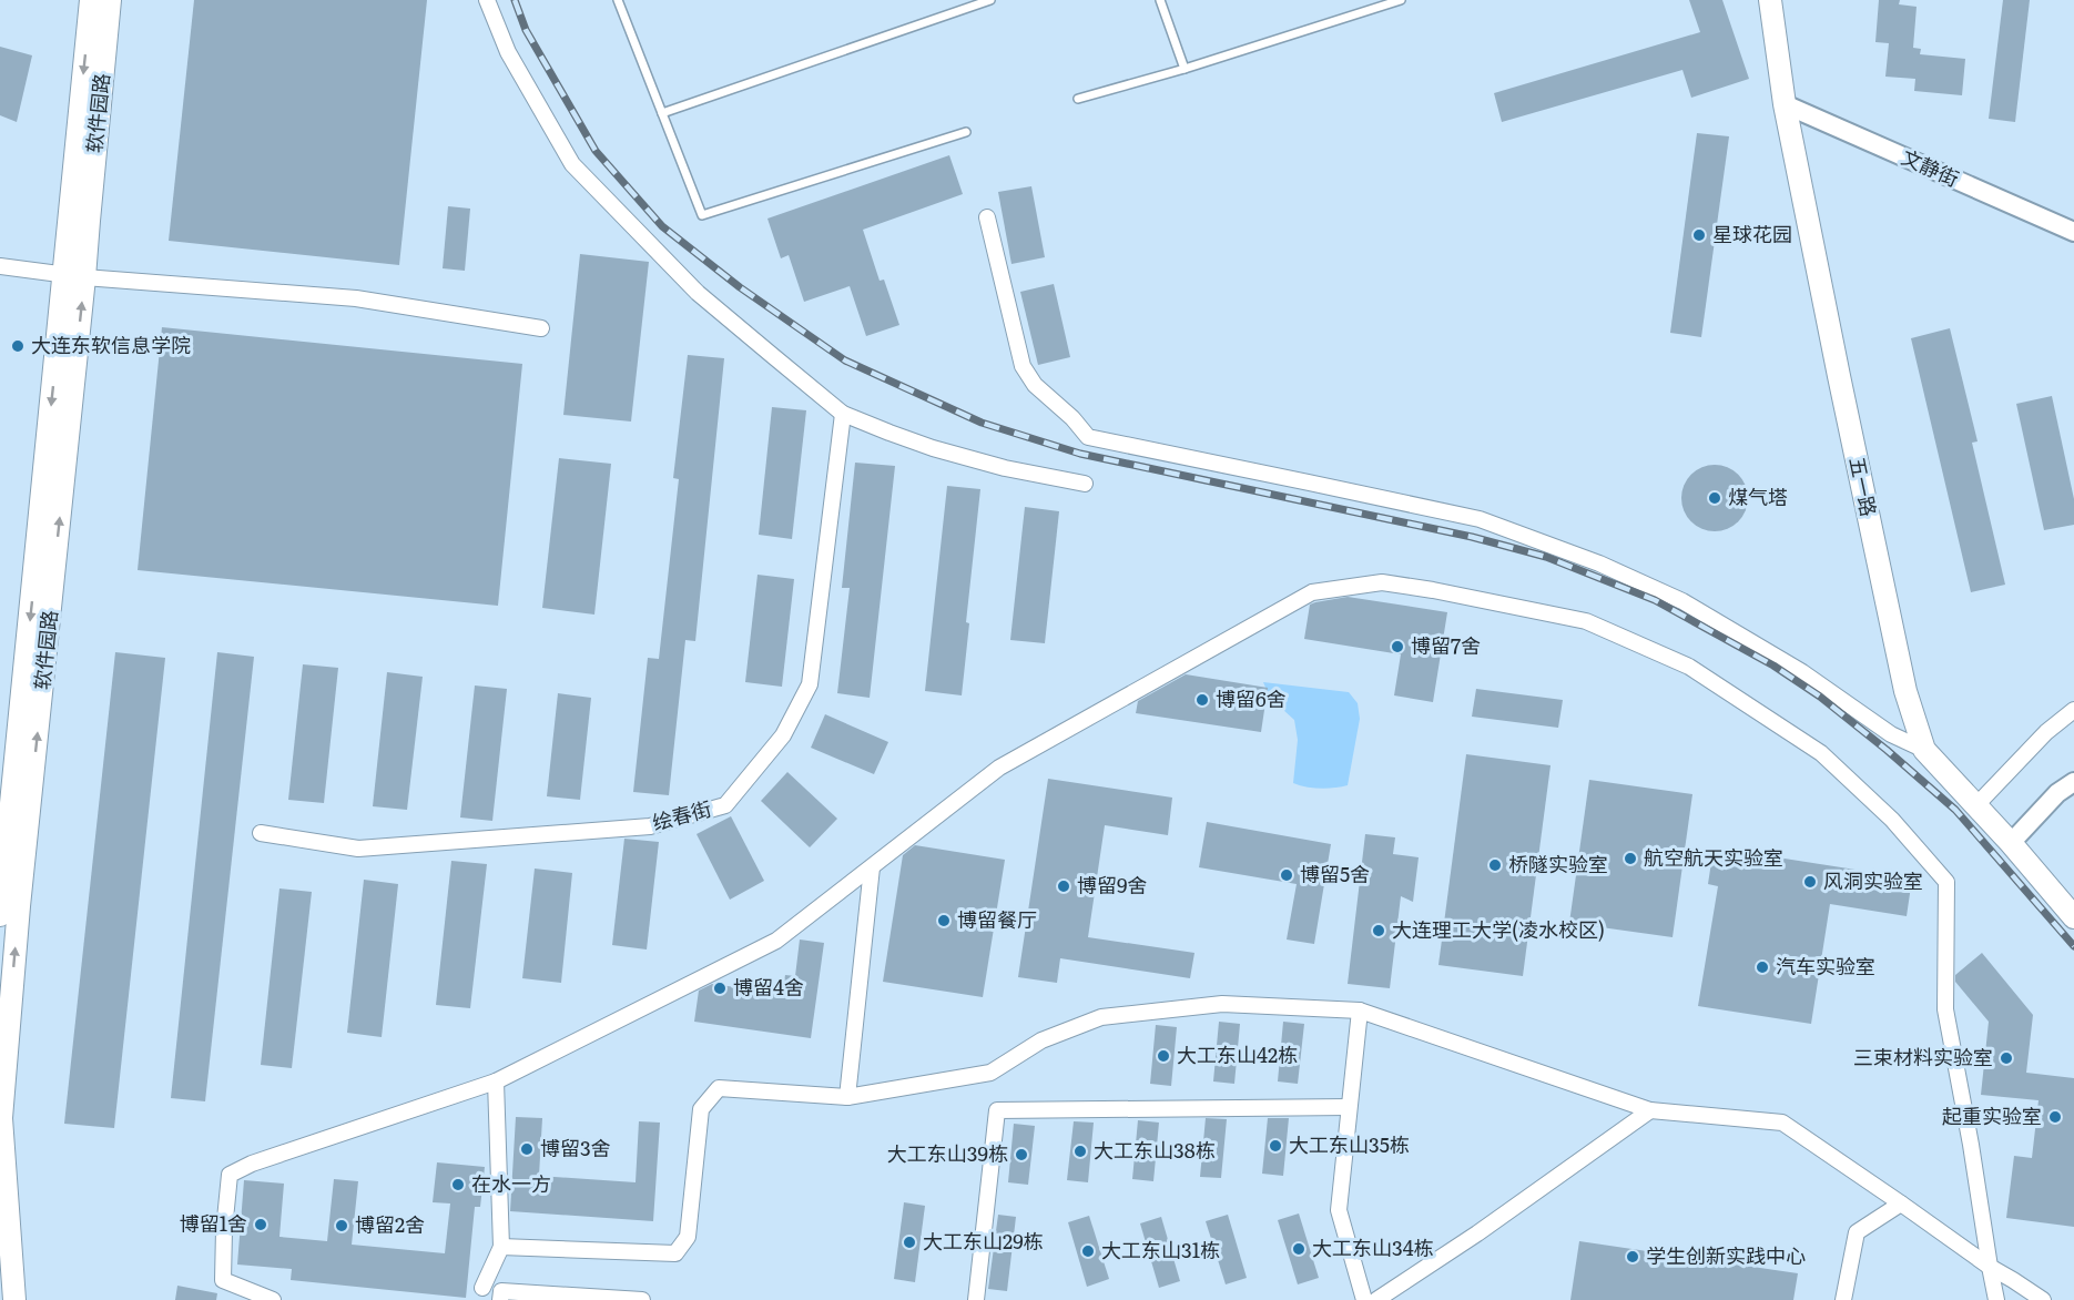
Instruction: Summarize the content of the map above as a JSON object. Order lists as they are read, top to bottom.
{
  "streets": {
    "main road": ["软件园路", "五一路"],
    "street": ["文静街", "绘春街"]
  },
  "crossings": [
    ["文静街", "五一路"]
  ],
  "places": [
    "星球花园",
    "大连东软信息学院",
    "煤气塔",
    "博留7舍",
    "博留6舍",
    "航空航天实验室",
    "桥隧实验室",
    "博留5舍",
    "风洞实验室",
    "博留9舍",
    "博留餐厅",
    "大连理工大学(凌水校区)",
    "汽车实验室",
    "博留4舍",
    "大工东山42栋",
    "三束材料实验室",
    "起重实验室",
    "大工东山35栋",
    "博留3舍",
    "大工东山38栋",
    "大工东山39栋",
    "在水一方",
    "博留1舍",
    "博留2舍",
    "大工东山29栋",
    "大工东山34栋",
    "大工东山31栋",
    "学生创新实践中心"
  ]
}
